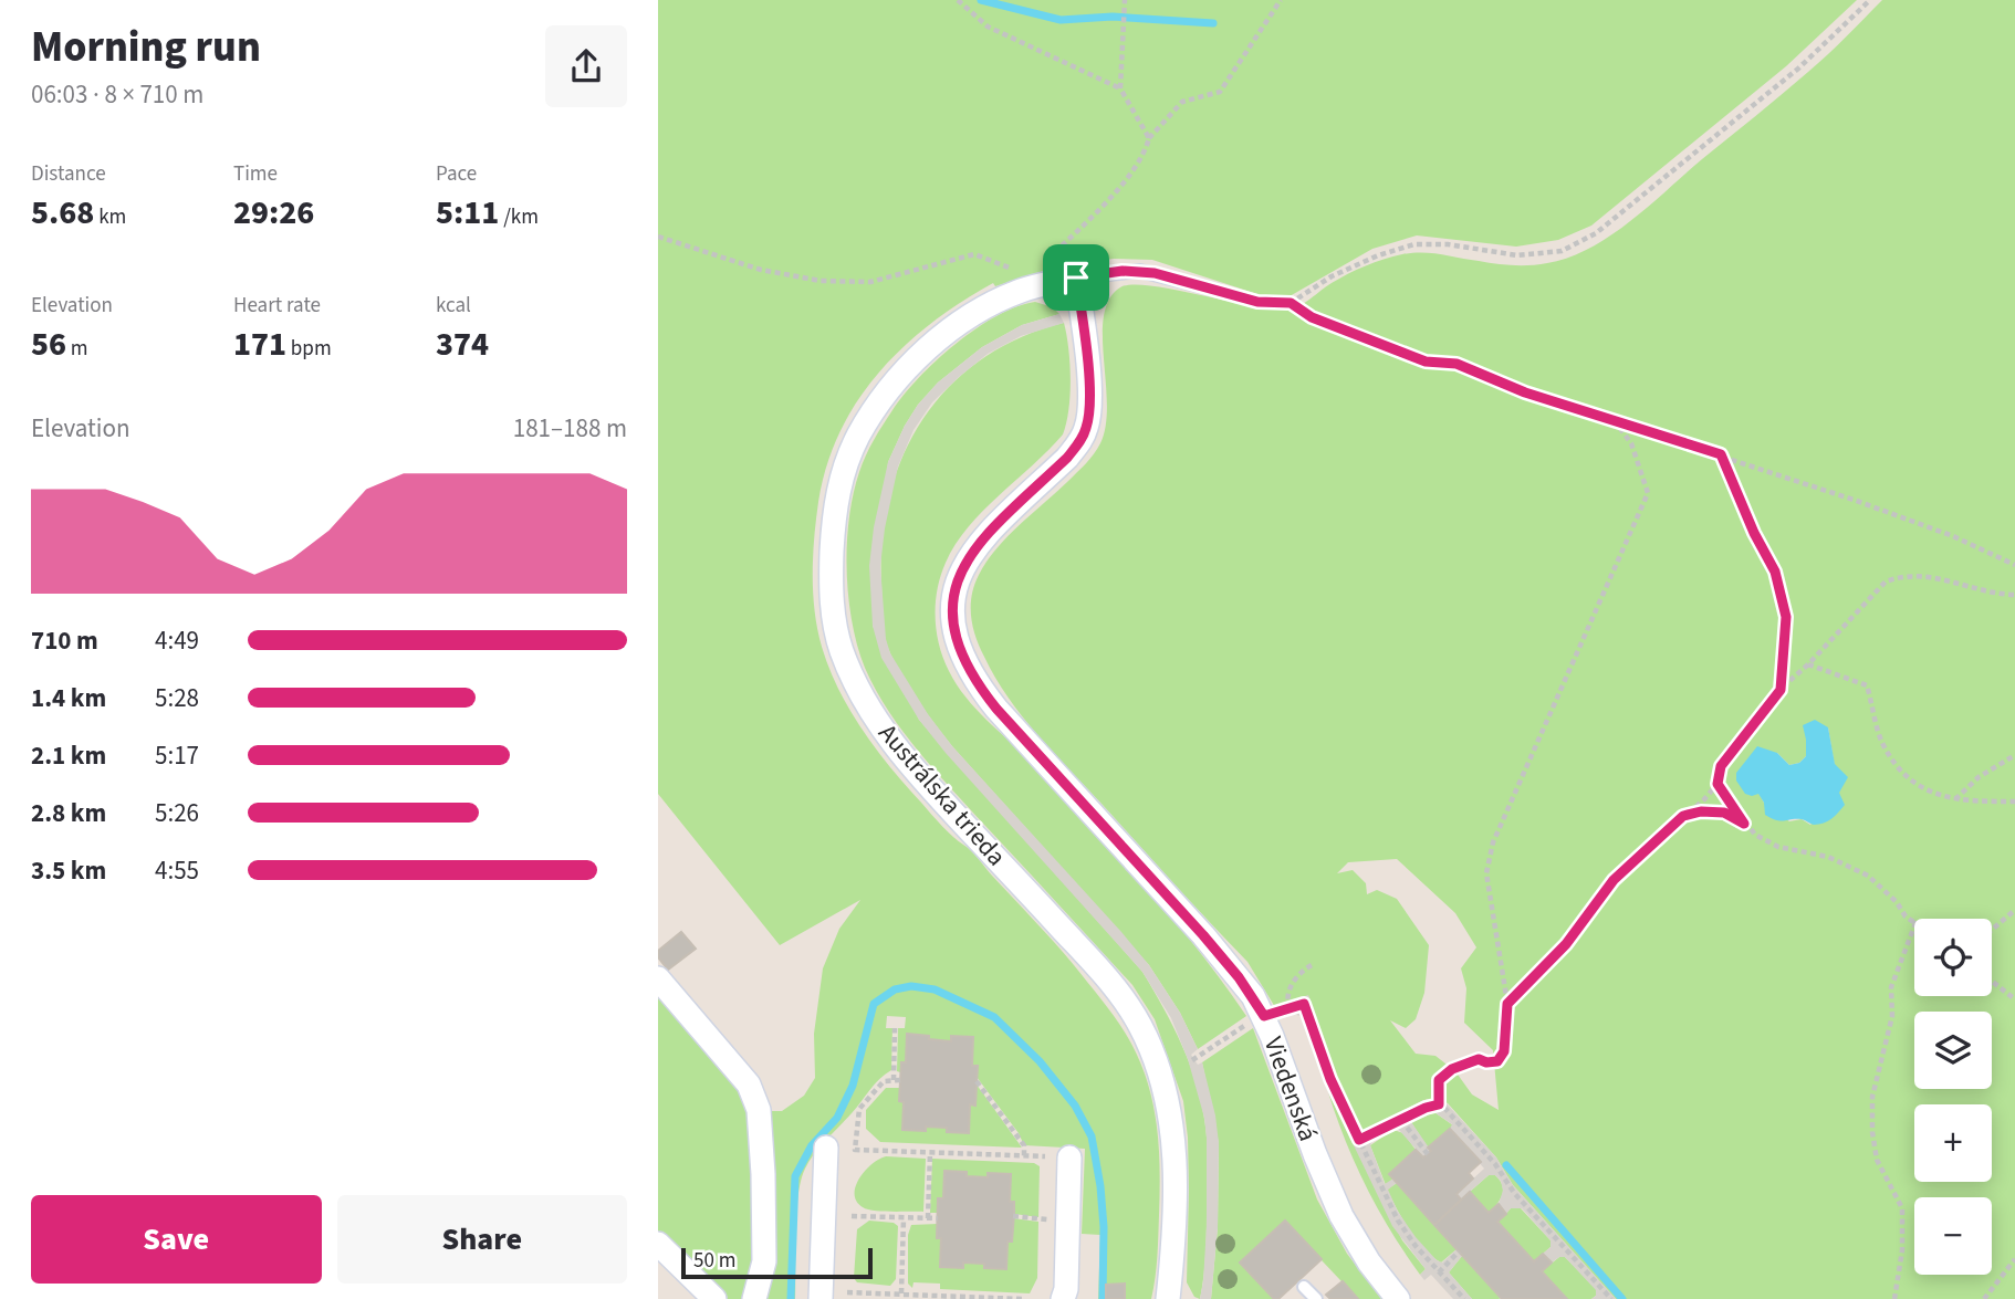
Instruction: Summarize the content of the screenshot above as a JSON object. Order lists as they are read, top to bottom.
{
  "streets": {
    "street": ["Austrálska trieda", "Viedenská"]
  },
  "crossings": [
    ["Austrálska trieda", "Viedenská"]
  ],
  "scale_bar": "50 m",
  "page": {
    "heading": ["Morning run", "06:03 · 8 × 710 m"],
    "stats": [
      ["Distance", "5.68 km"],
      ["Time", "29:26"],
      ["Pace", "5:11 /km"],
      ["Elevation", "56 m"],
      ["Heart rate", "171 bpm"],
      ["kcal", "374"]
    ],
    "chart": ["Elevation", "181–188 m"],
    "list": [
      {
        "name": "710 m",
        "note": "4:49"
      },
      {
        "name": "1.4 km",
        "note": "5:28"
      },
      {
        "name": "2.1 km",
        "note": "5:17"
      },
      {
        "name": "2.8 km",
        "note": "5:26"
      },
      {
        "name": "3.5 km",
        "note": "4:55"
      }
    ],
    "map_buttons": ["+", "−"],
    "buttons": ["Save", "Share"],
    "scale": "50 m"
  }
}
